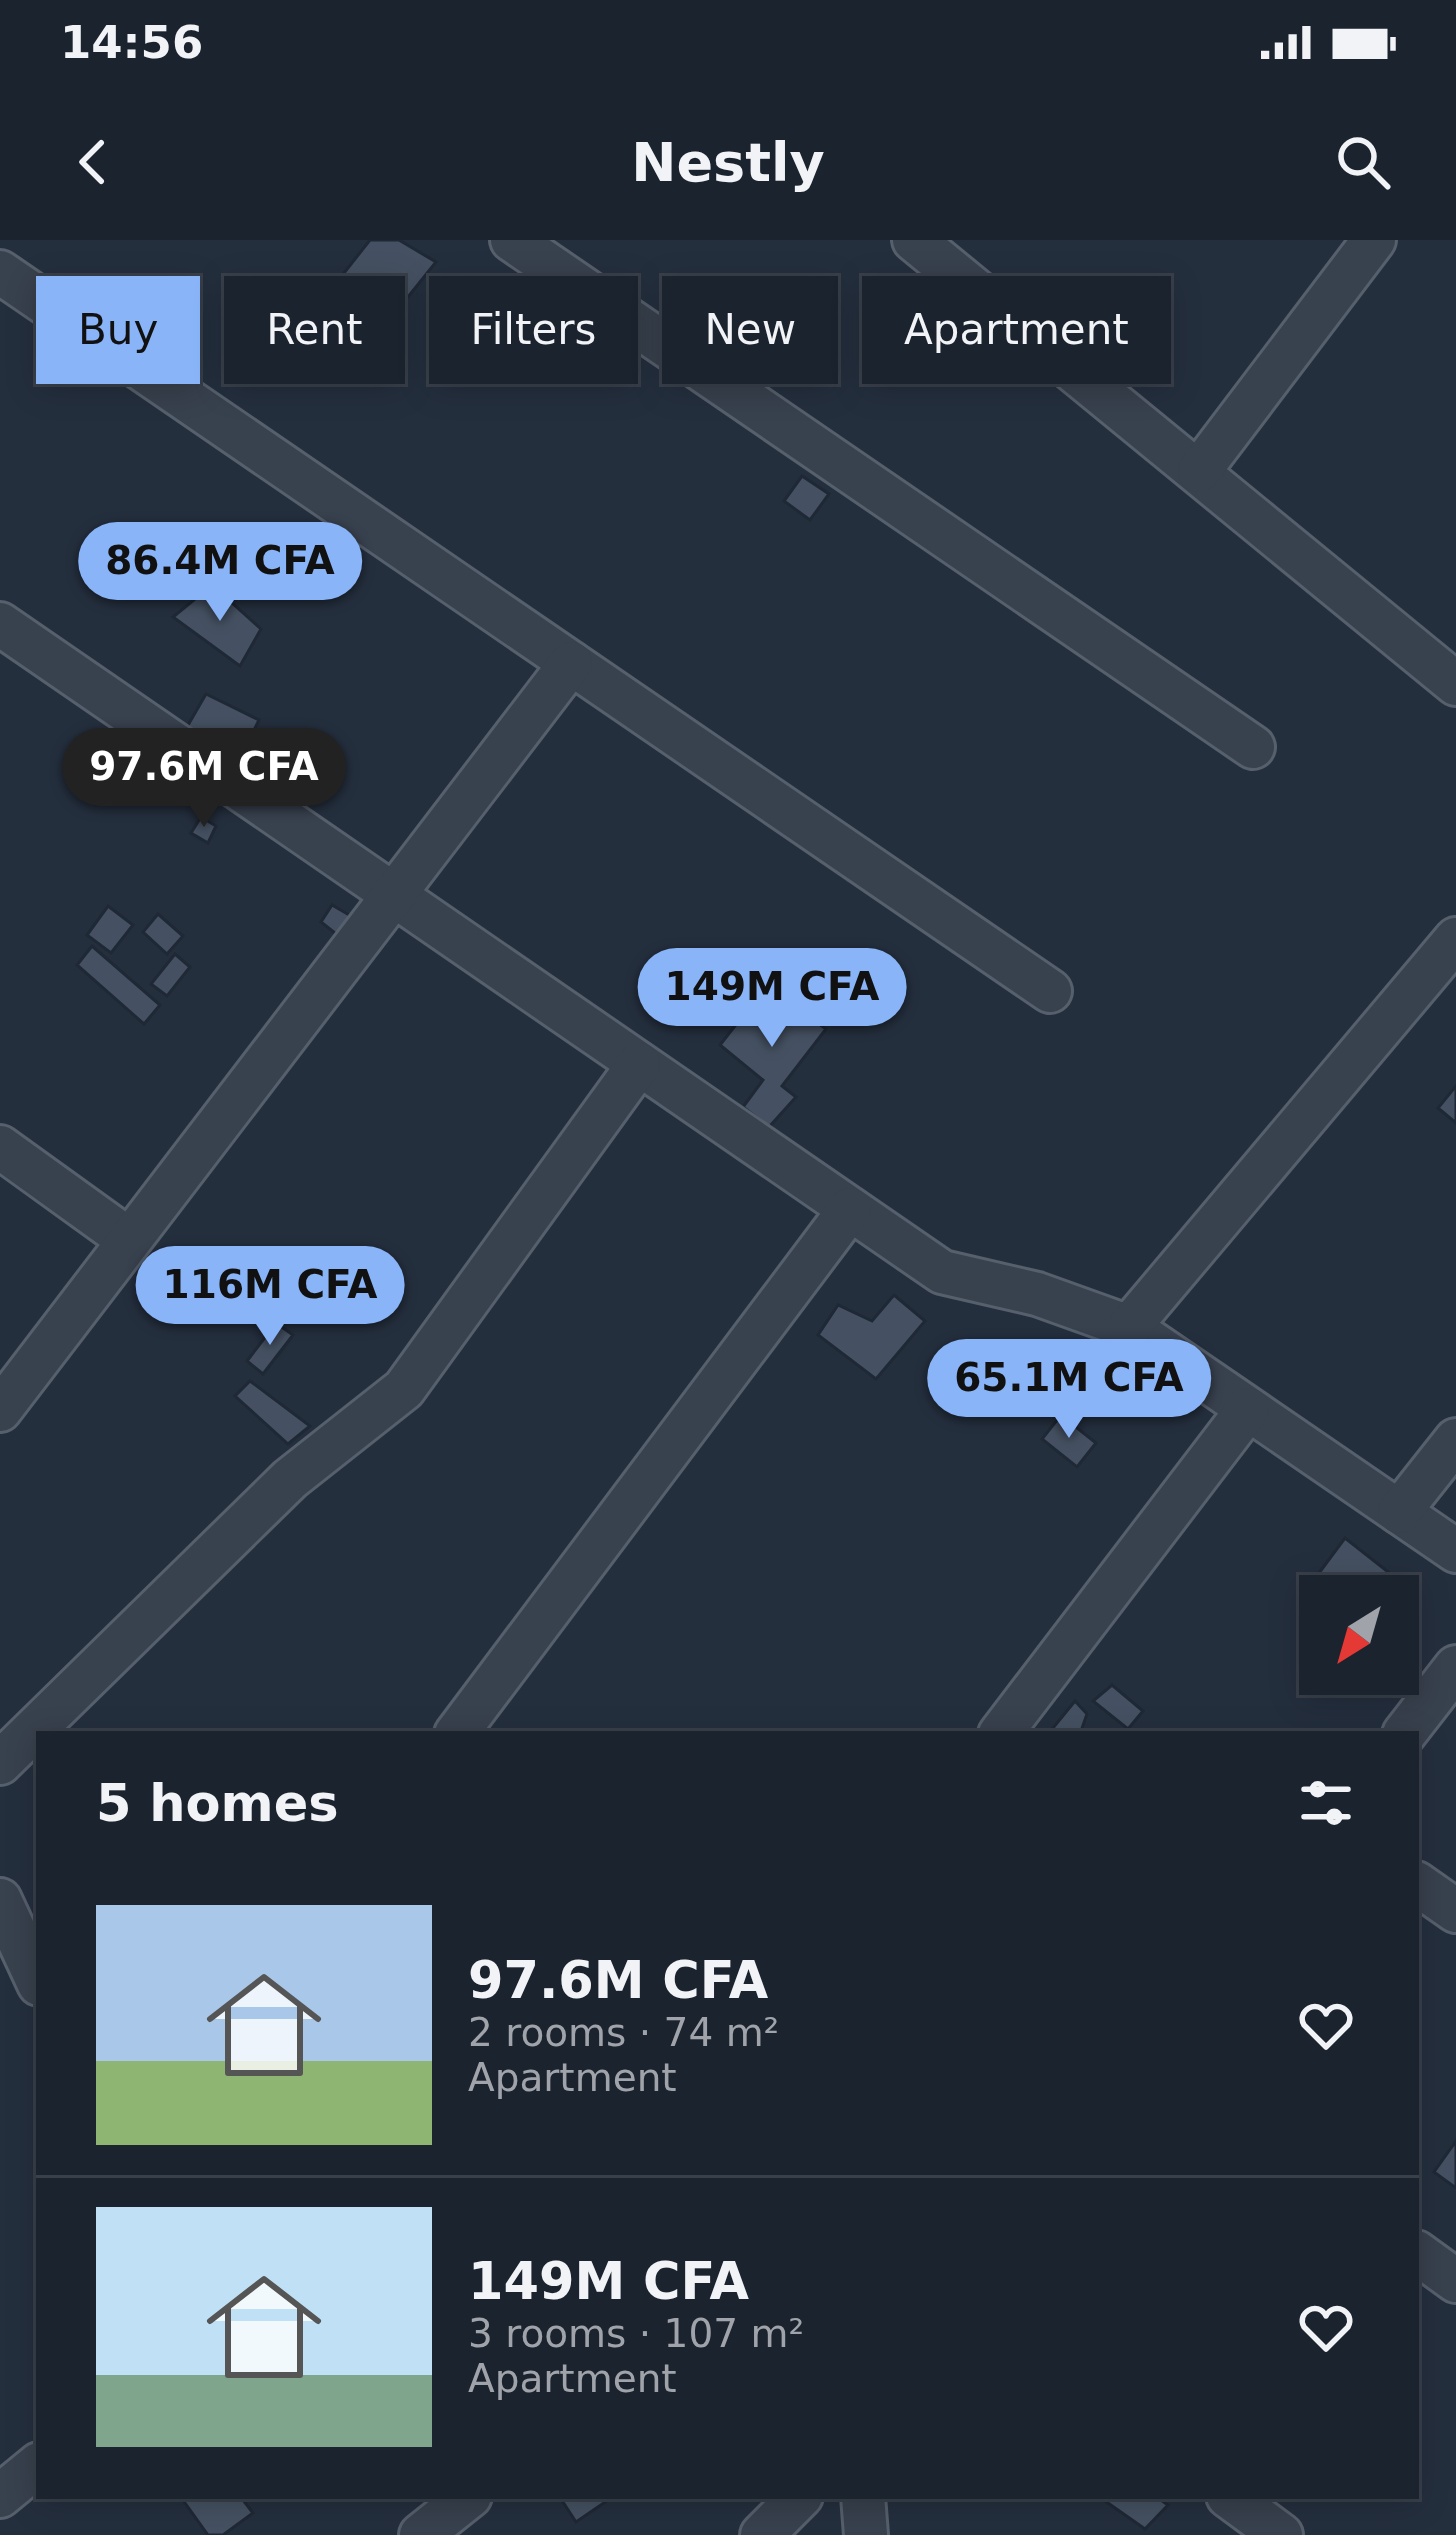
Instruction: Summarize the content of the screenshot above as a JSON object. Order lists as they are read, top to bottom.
{
  "north": "bottom left",
  "page": {
    "status": "14:56",
    "header": "Nestly",
    "chip": [
      "Buy",
      "Rent",
      "Filters",
      "New",
      "Apartment"
    ],
    "price": [
      "86.4M CFA",
      "97.6M CFA",
      "149M CFA",
      "116M CFA",
      "65.1M CFA"
    ],
    "heading": "5 homes",
    "list": [
      {
        "name": "97.6M CFA",
        "note": "2 rooms · 74 m² · Apartment"
      },
      {
        "name": "149M CFA",
        "note": "3 rooms · 107 m² · Apartment"
      }
    ]
  }
}
